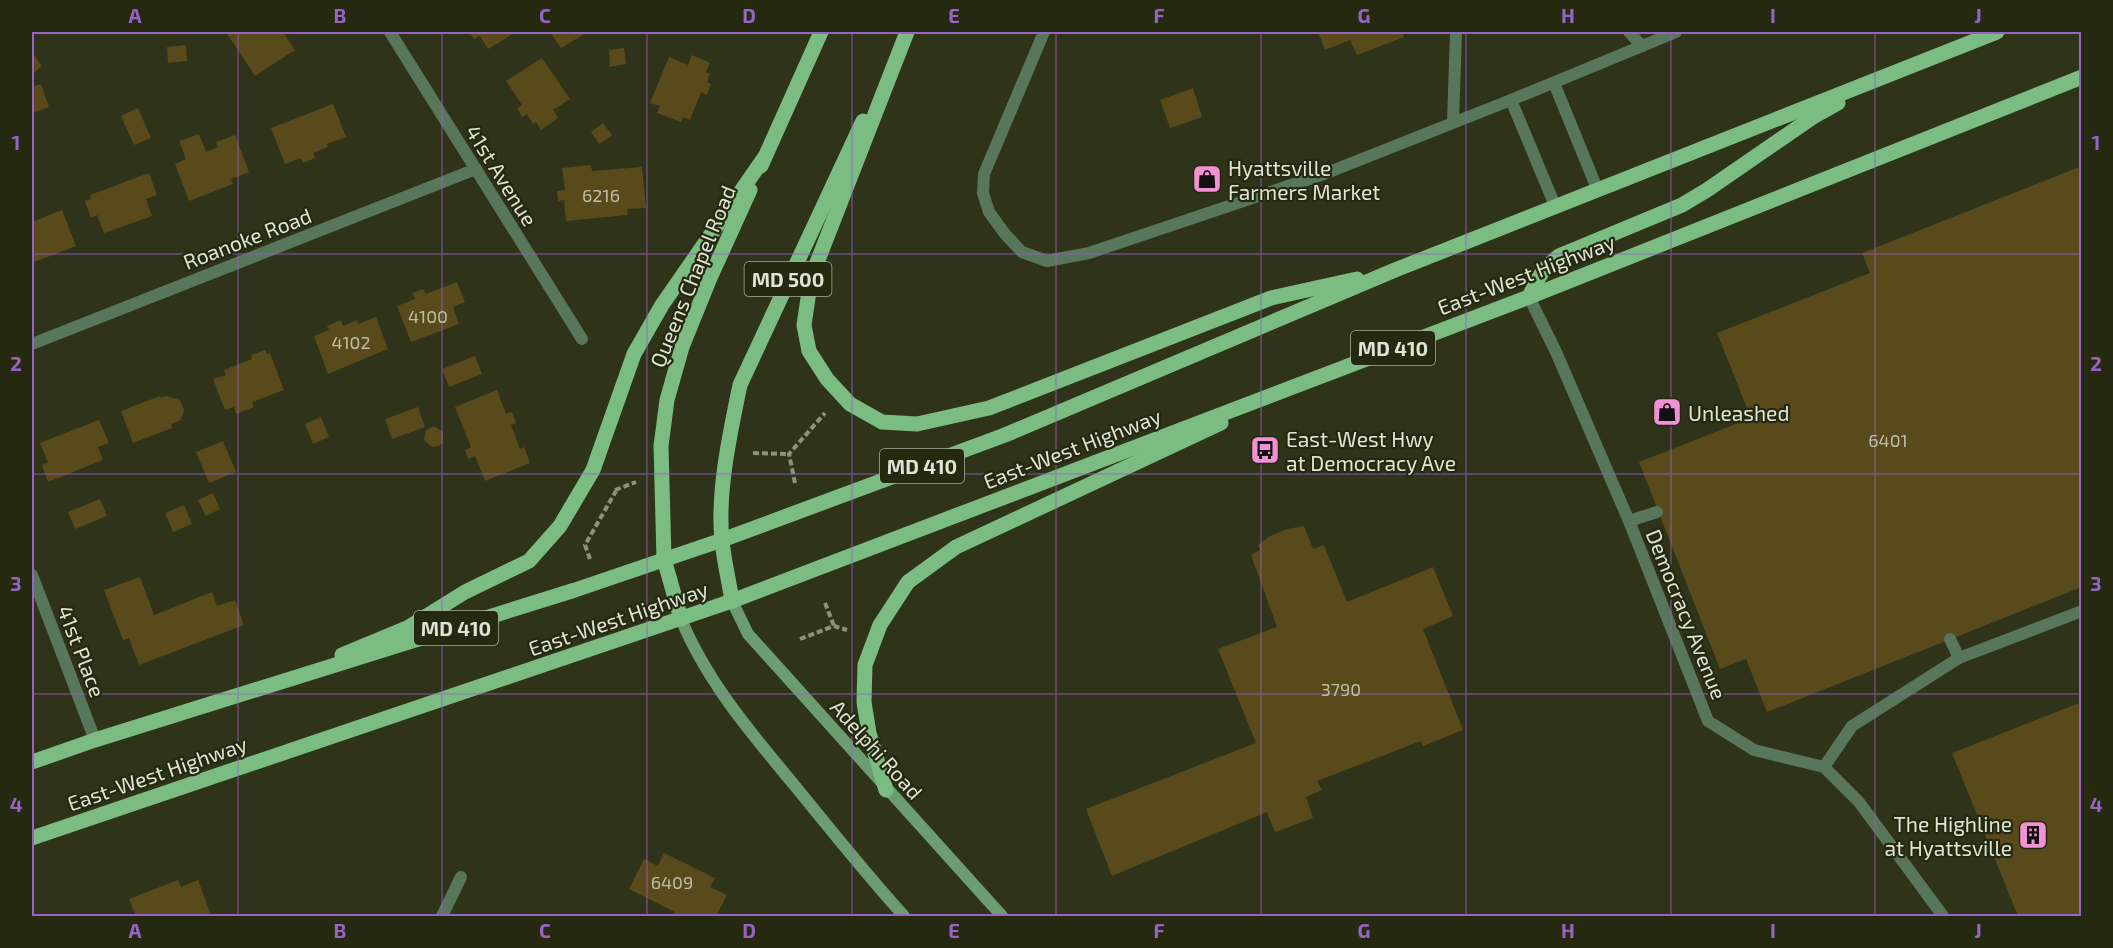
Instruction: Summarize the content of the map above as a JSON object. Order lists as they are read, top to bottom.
{
  "streets": {
    "main road": [
      "East-West Highway",
      "Queens Chapel Road",
      "MD 500",
      "MD 410",
      "Adelphi Road"
    ],
    "street": [
      "41st Avenue",
      "Roanoke Road",
      "Democracy Avenue",
      "41st Place"
    ]
  },
  "crossings": [
    ["41st Avenue", "Roanoke Road"],
    ["East-West Highway", "Queens Chapel Road"],
    ["East-West Highway", "MD 500"],
    ["East-West Highway", "Democracy Avenue"],
    ["East-West Highway", "41st Place"],
    ["East-West Highway", "Adelphi Road"],
    ["MD 500", "Adelphi Road"]
  ],
  "places": {
    "shop": ["Hyattsville Farmers Market", "Unleashed"],
    "bus stop": ["East-West Hwy at Democracy Ave"],
    "building": ["The Highline at Hyattsville"]
  },
  "house_numbers": [
    "6216",
    "4100",
    "4102",
    "6401",
    "3790",
    "6409"
  ],
  "grid": {
    "columns": [
      "A",
      "B",
      "C",
      "D",
      "E",
      "F",
      "G",
      "H",
      "I",
      "J"
    ],
    "rows": [
      "1",
      "2",
      "3",
      "4"
    ]
  }
}
